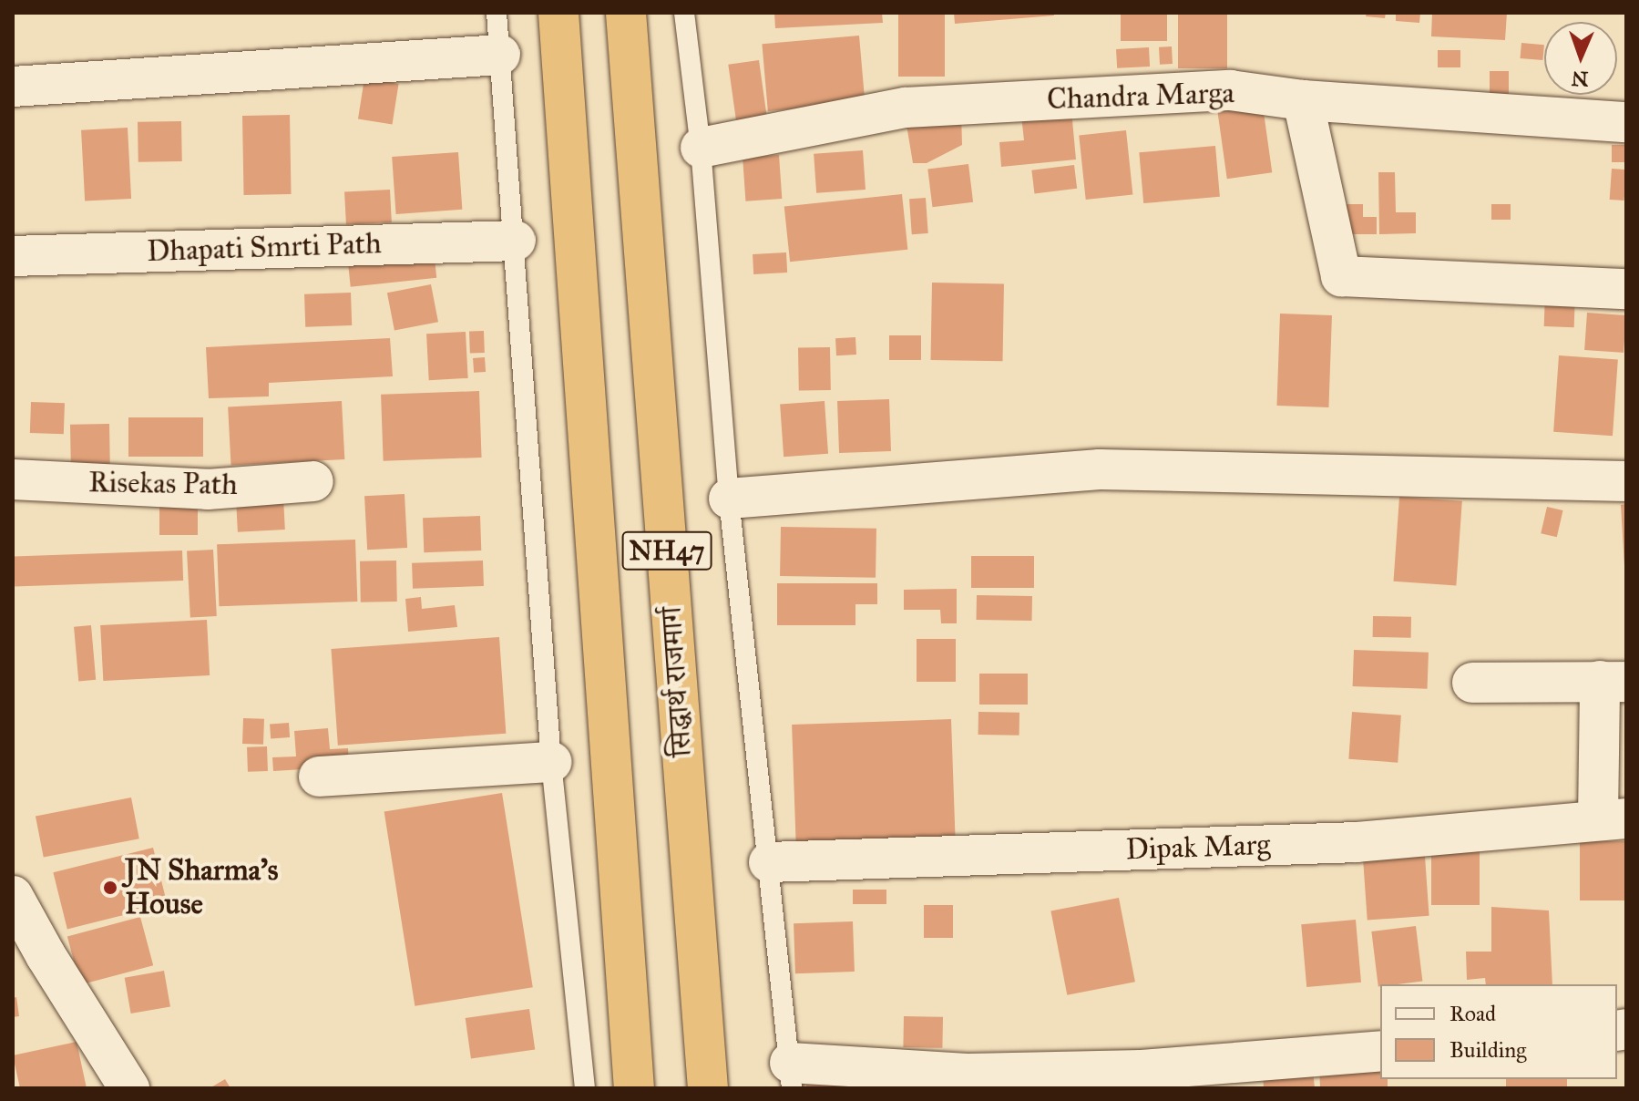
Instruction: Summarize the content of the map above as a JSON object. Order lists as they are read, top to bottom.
{
  "streets": {
    "highway": ["NH47", "सिद्धार्थ राजमार्ग"],
    "street": [
      "Chandra Marga",
      "Dhapati Smrti Path",
      "Risekas Path",
      "Dipak Marg"
    ]
  },
  "places": ["JN Sharma's House"],
  "legend": ["Road", "Building"],
  "north": "bottom"
}
